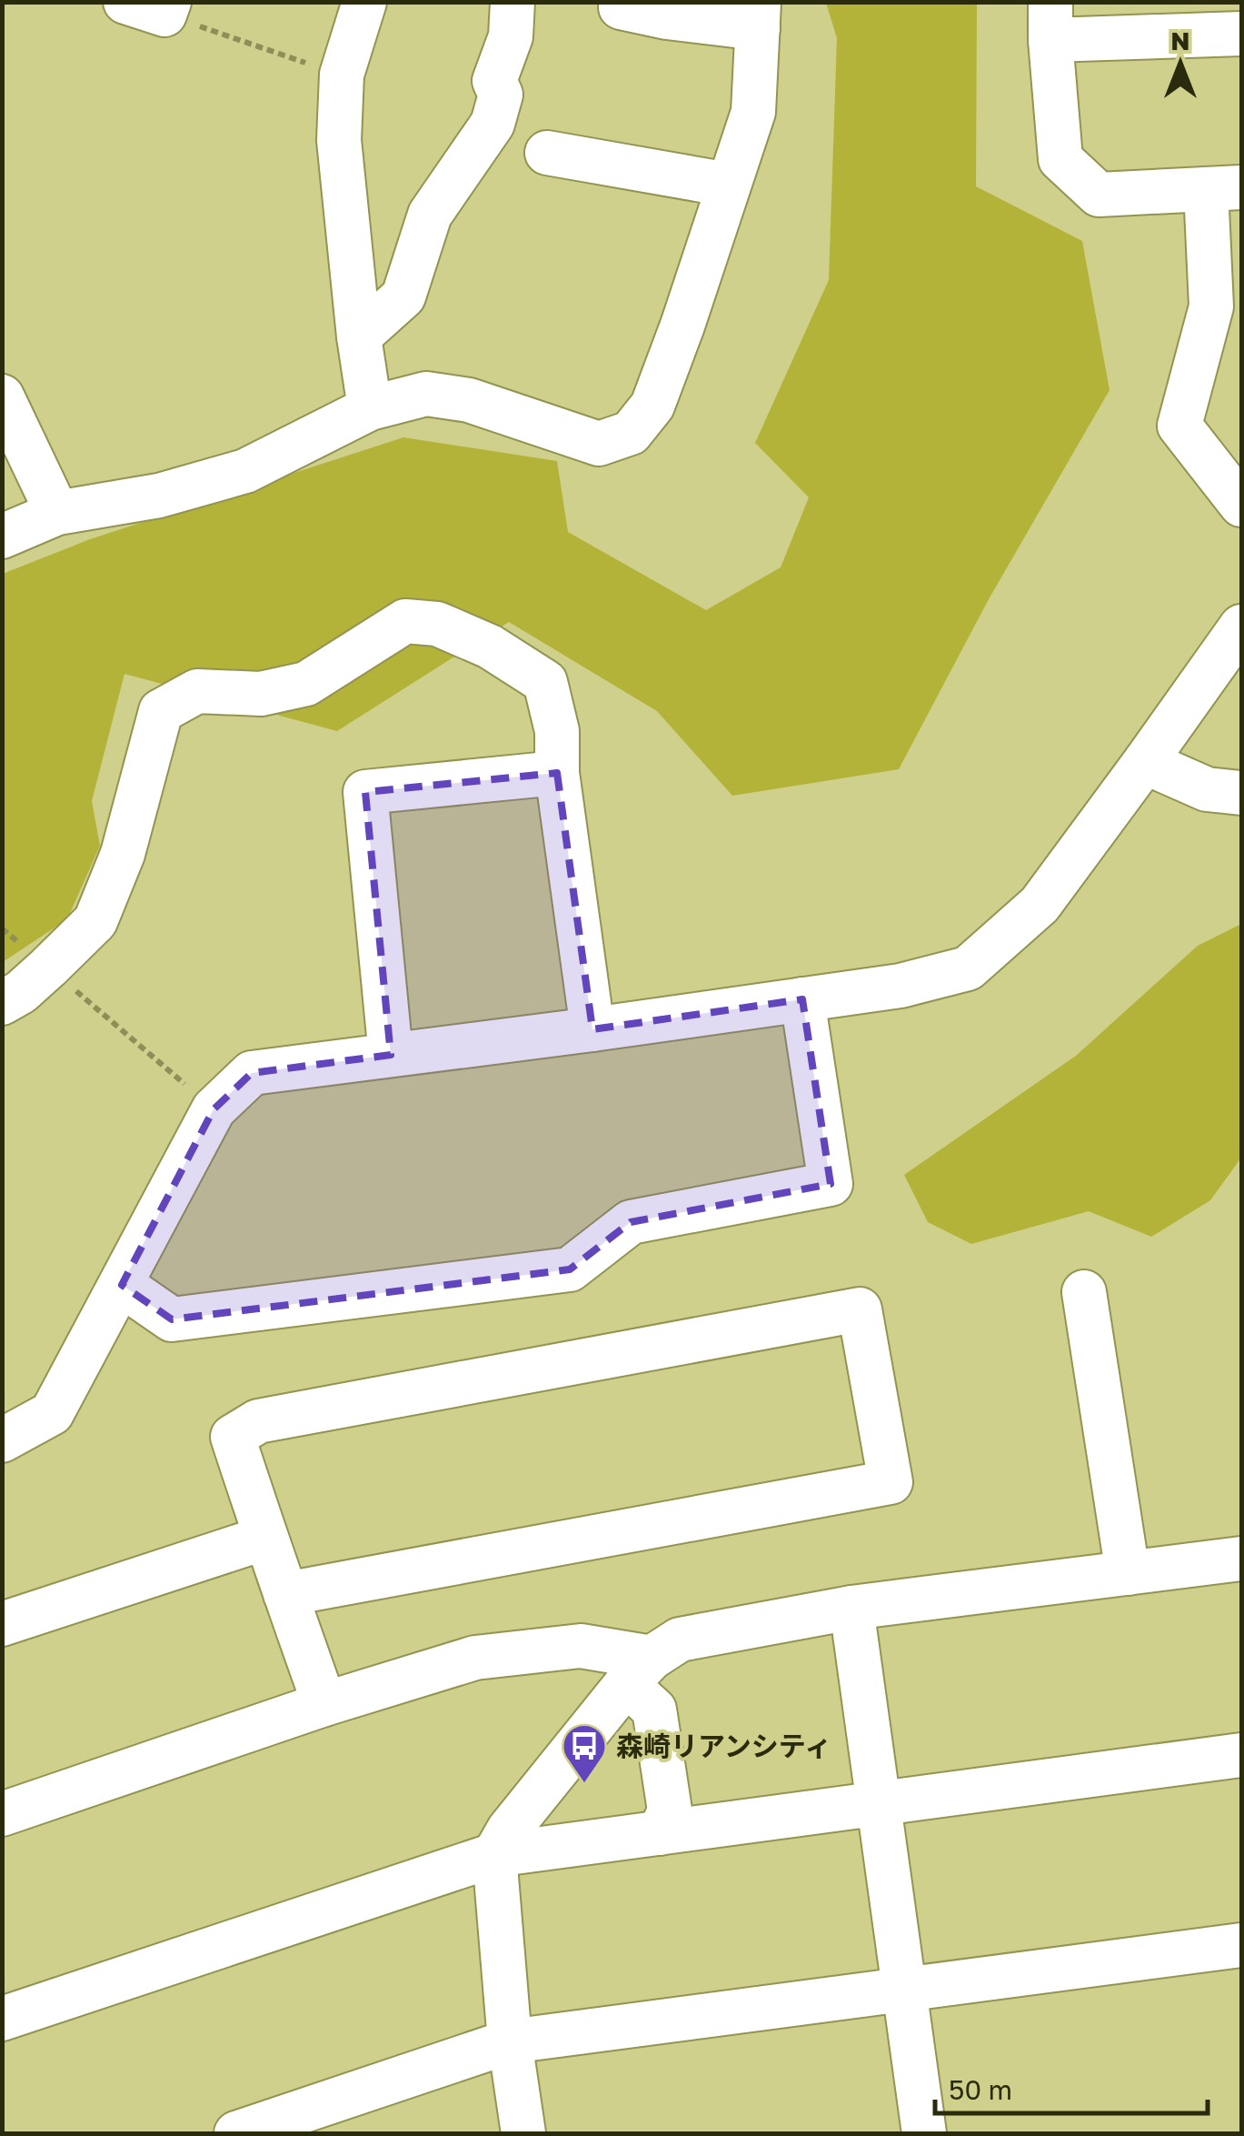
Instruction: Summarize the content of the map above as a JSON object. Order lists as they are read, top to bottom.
{
  "places": {
    "bus stop": ["森崎リアンシティ"]
  },
  "scale_bar": "50 m",
  "north": "top"
}
